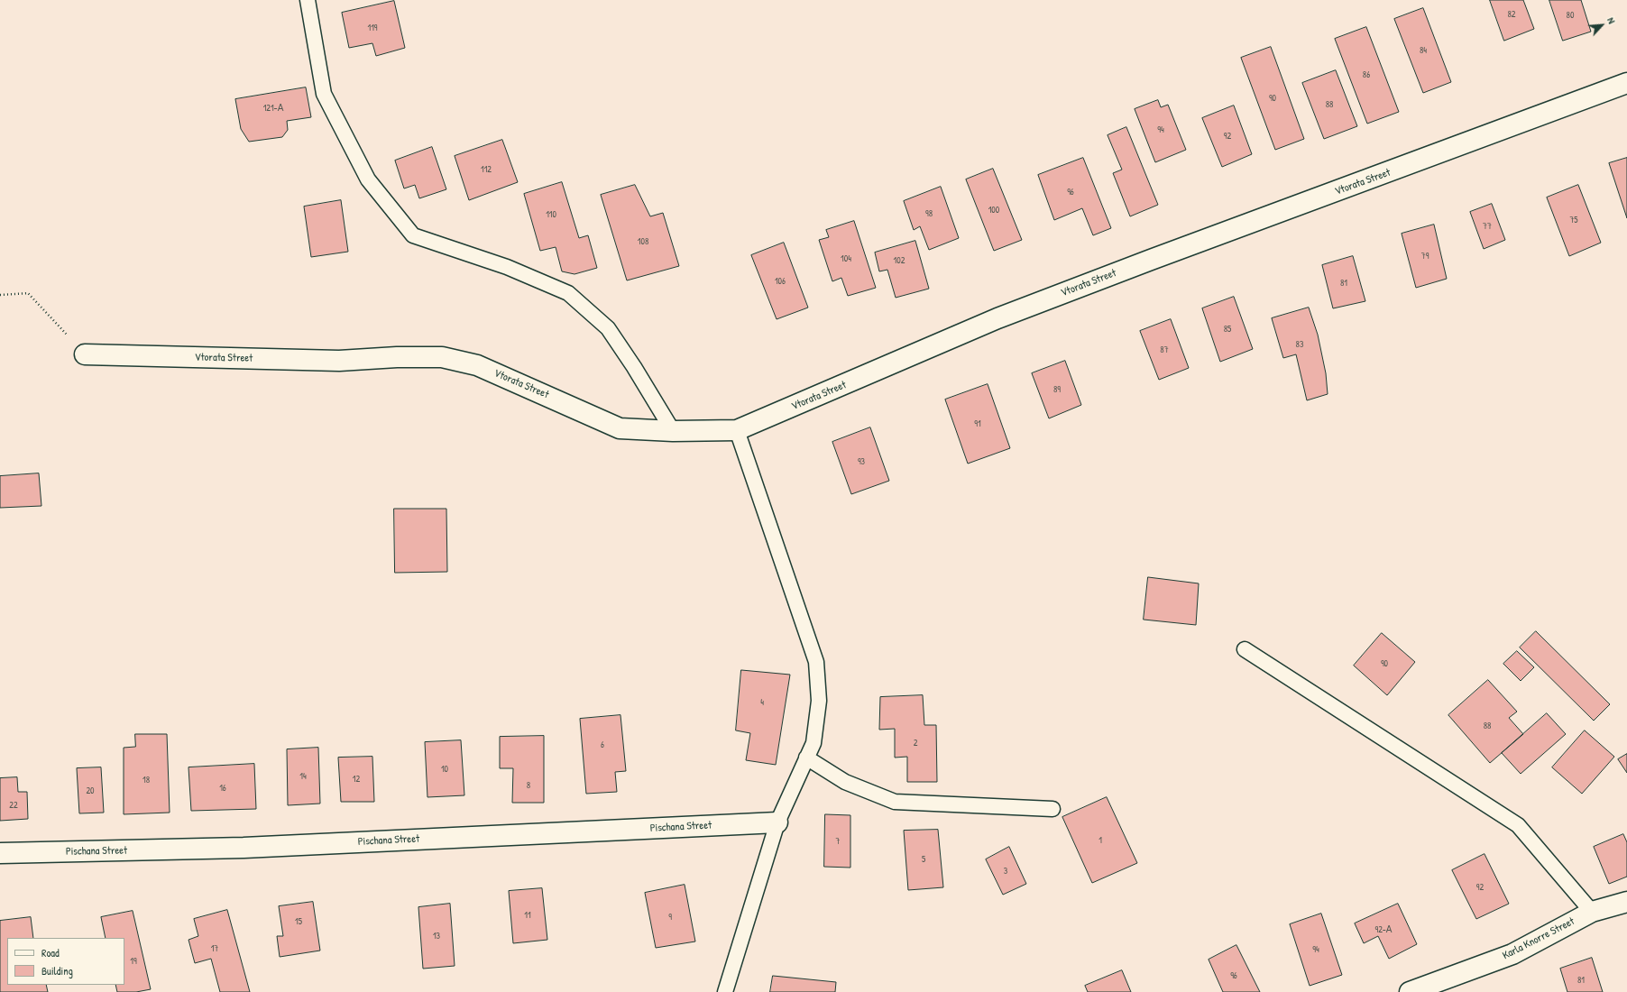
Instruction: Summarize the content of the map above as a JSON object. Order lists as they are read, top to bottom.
{
  "streets": {
    "street": ["Vtorata Street", "Pischana Street", "Karla Knorre Street"]
  },
  "house_numbers": [
    "82",
    "80",
    "119",
    "84",
    "86",
    "90",
    "88",
    "121-А",
    "94",
    "92",
    "112",
    "96",
    "100",
    "98",
    "110",
    "75",
    "77",
    "108",
    "79",
    "104",
    "102",
    "106",
    "81",
    "85",
    "83",
    "87",
    "89",
    "91",
    "93",
    "90",
    "4",
    "88",
    "2",
    "6",
    "10",
    "14",
    "12",
    "18",
    "8",
    "16",
    "20",
    "22",
    "1",
    "7",
    "5",
    "3",
    "92",
    "11",
    "9",
    "15",
    "92-А",
    "13",
    "17",
    "94",
    "19",
    "96",
    "81"
  ],
  "legend": ["Road", "Building"],
  "north": "top right"
}
